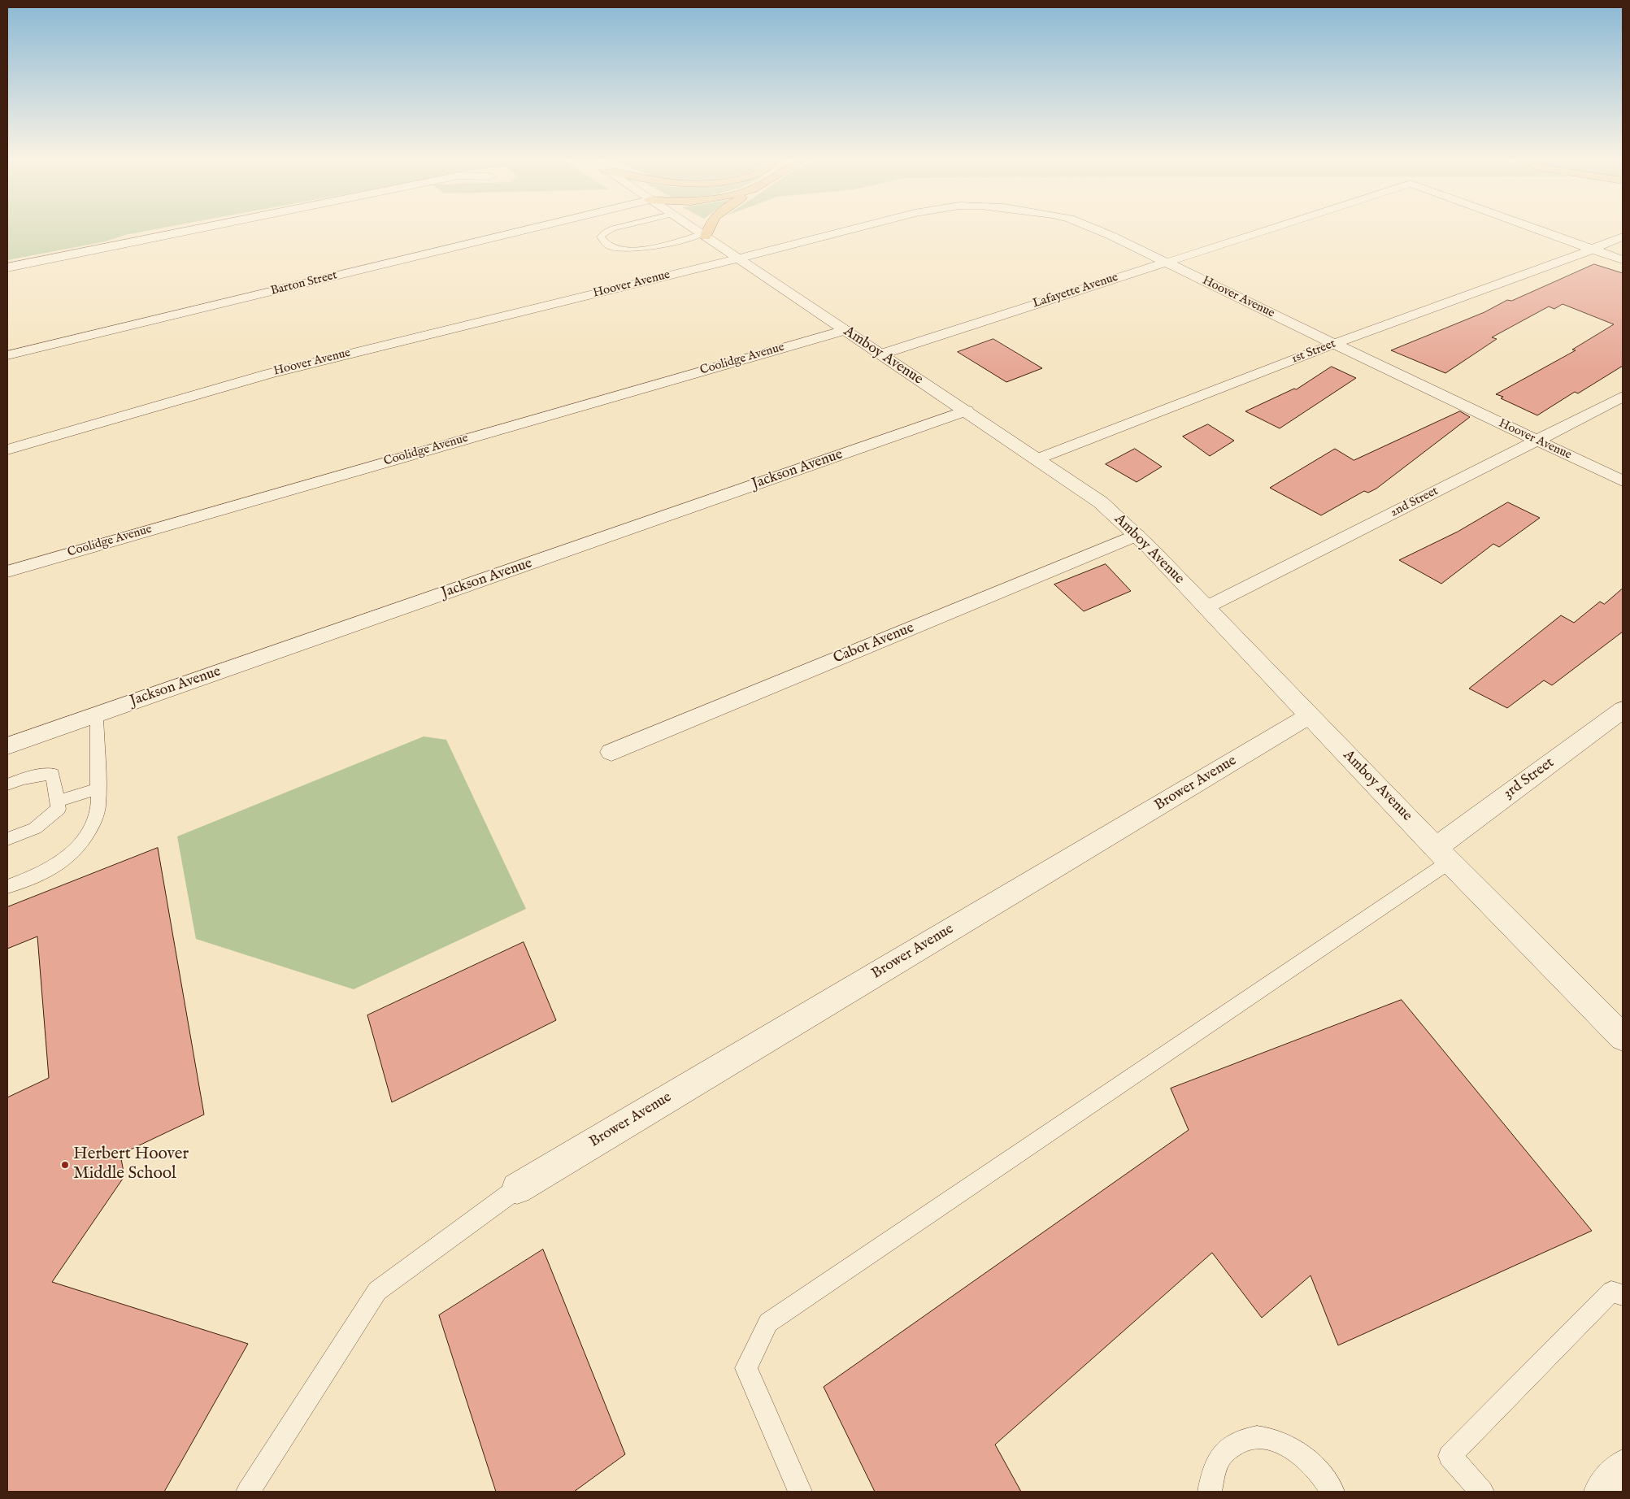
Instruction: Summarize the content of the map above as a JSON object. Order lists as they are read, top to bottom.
{
  "streets": {
    "street": [
      "Barton Street",
      "Hoover Avenue",
      "Lafayette Avenue",
      "1st Street",
      "Amboy Avenue",
      "Coolidge Avenue",
      "Jackson Avenue",
      "2nd Street",
      "Cabot Avenue",
      "3rd Street",
      "Brower Avenue"
    ]
  },
  "crossings": [
    ["Hoover Avenue", "Lafayette Avenue"],
    ["Hoover Avenue", "1st Street"],
    ["Hoover Avenue", "Amboy Avenue"],
    ["Hoover Avenue", "2nd Street"],
    ["Lafayette Avenue", "1st Street"],
    ["Lafayette Avenue", "Amboy Avenue"],
    ["1st Street", "Amboy Avenue"],
    ["Amboy Avenue", "Coolidge Avenue"],
    ["Amboy Avenue", "Jackson Avenue"],
    ["Amboy Avenue", "2nd Street"],
    ["Amboy Avenue", "Cabot Avenue"],
    ["Amboy Avenue", "3rd Street"],
    ["Amboy Avenue", "Brower Avenue"]
  ],
  "places": ["Herbert Hoover Middle School"]
}
